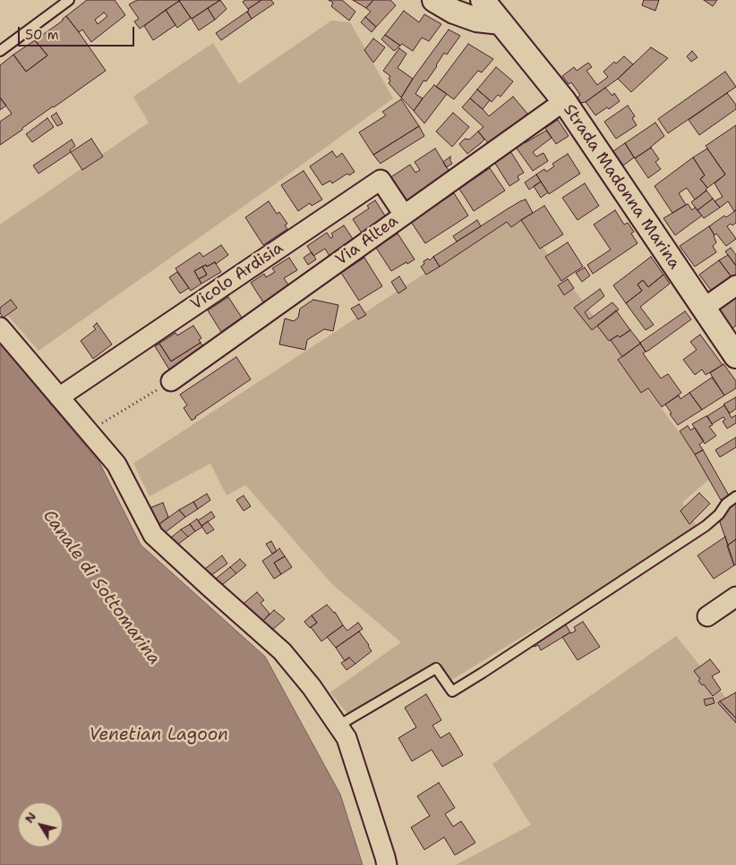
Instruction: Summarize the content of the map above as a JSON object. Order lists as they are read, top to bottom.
{
  "streets": {
    "street": ["Strada Madonna Marina", "Via Altea", "Vicolo Ardisia"]
  },
  "crossings": [
    ["Strada Madonna Marina", "Via Altea"],
    ["Via Altea", "Vicolo Ardisia"]
  ],
  "water": ["Canale di Sottomarina", "Venetian Lagoon"],
  "scale_bar": "50 m",
  "north": "top left"
}
